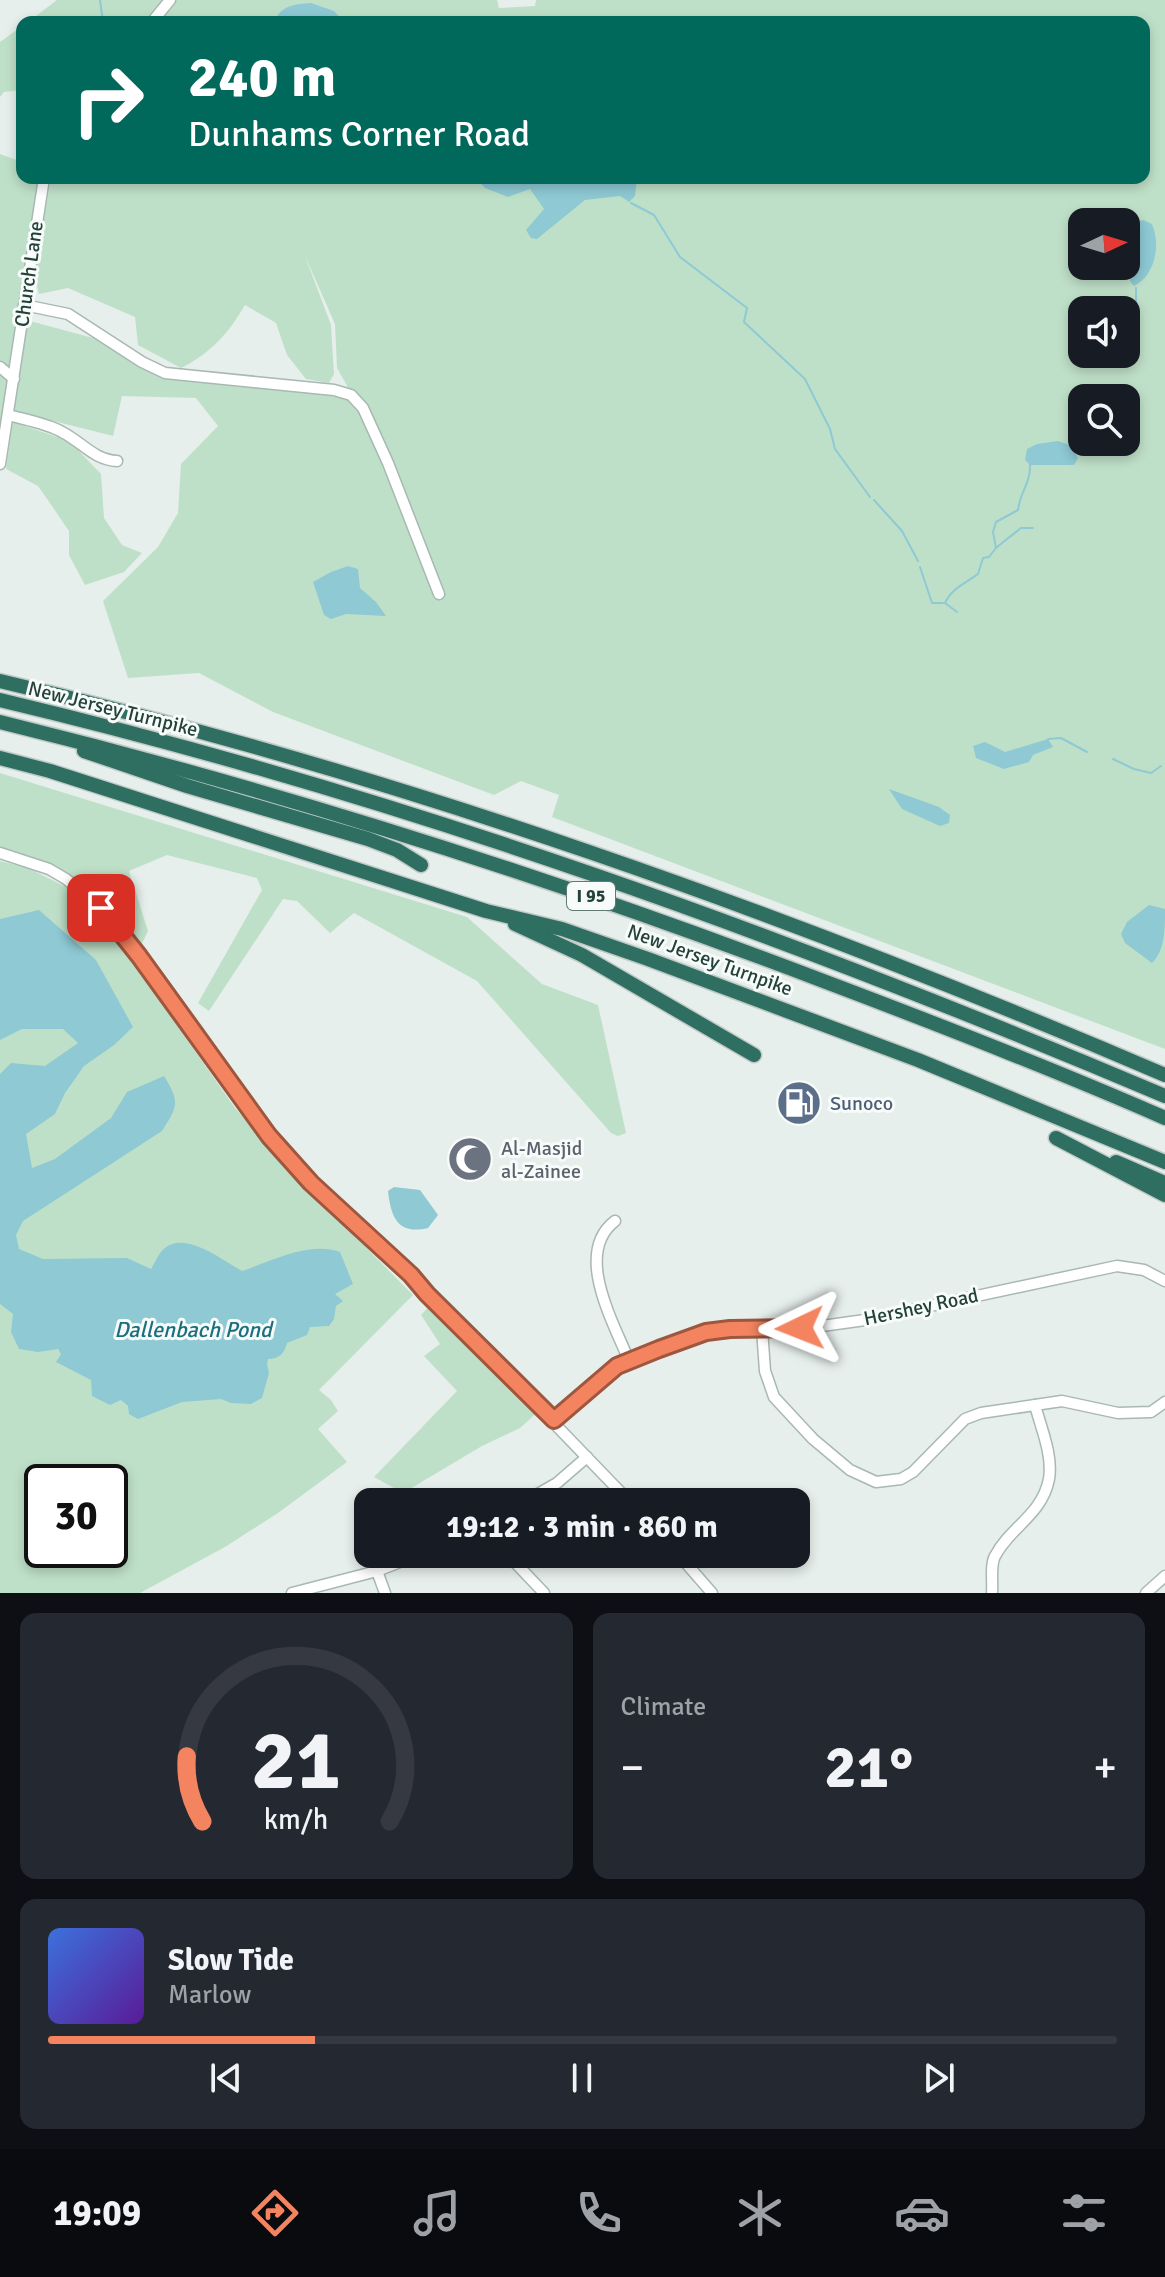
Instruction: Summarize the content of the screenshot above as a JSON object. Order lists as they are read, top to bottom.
{
  "streets": {
    "highway": ["New Jersey Turnpike", "I 95"],
    "street": ["Church Lane", "Hershey Road"]
  },
  "water": ["Dallenbach Pond"],
  "places": {
    "fuel station": ["Sunoco"],
    "mosque": ["Al-Masjid al-Zainee"]
  },
  "north": "right",
  "page": {
    "turn": ["240 m", "Dunhams Corner Road"],
    "limit": "30",
    "trip": "19:12 · 3 min · 860 m",
    "tile": "Climate",
    "heat": ["−", "21°", "+"],
    "song": ["Slow Tide", "Marlow"],
    "tabs": "19:09",
    "gauge": ["21", "km/h"]
  }
}
